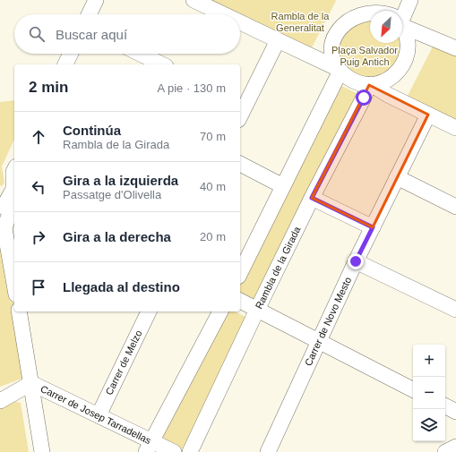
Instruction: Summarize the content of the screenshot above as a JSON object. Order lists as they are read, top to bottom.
{
  "streets": {
    "street": [
      "Rambla de la Girada",
      "Carrer de Novo Mesto",
      "Carrer de Melzo",
      "Carrer de Josep Tarradellas"
    ]
  },
  "crossings": [
    ["Carrer de Melzo", "Carrer de Josep Tarradellas"]
  ],
  "parks": ["Rambla de la Generalitat", "Plaça Salvador Puig Antich"],
  "north": "bottom left",
  "page": {
    "search": "Buscar aquí",
    "heading": ["2 min", "A pie · 130 m"],
    "list": [
      ["Continúa", "Rambla de la Girada", "70 m"],
      ["Gira a la izquierda", "Passatge d'Olivella", "40 m"],
      ["Gira a la derecha", "20 m"],
      "Llegada al destino"
    ],
    "map_buttons": ["+", "−"]
  }
}
